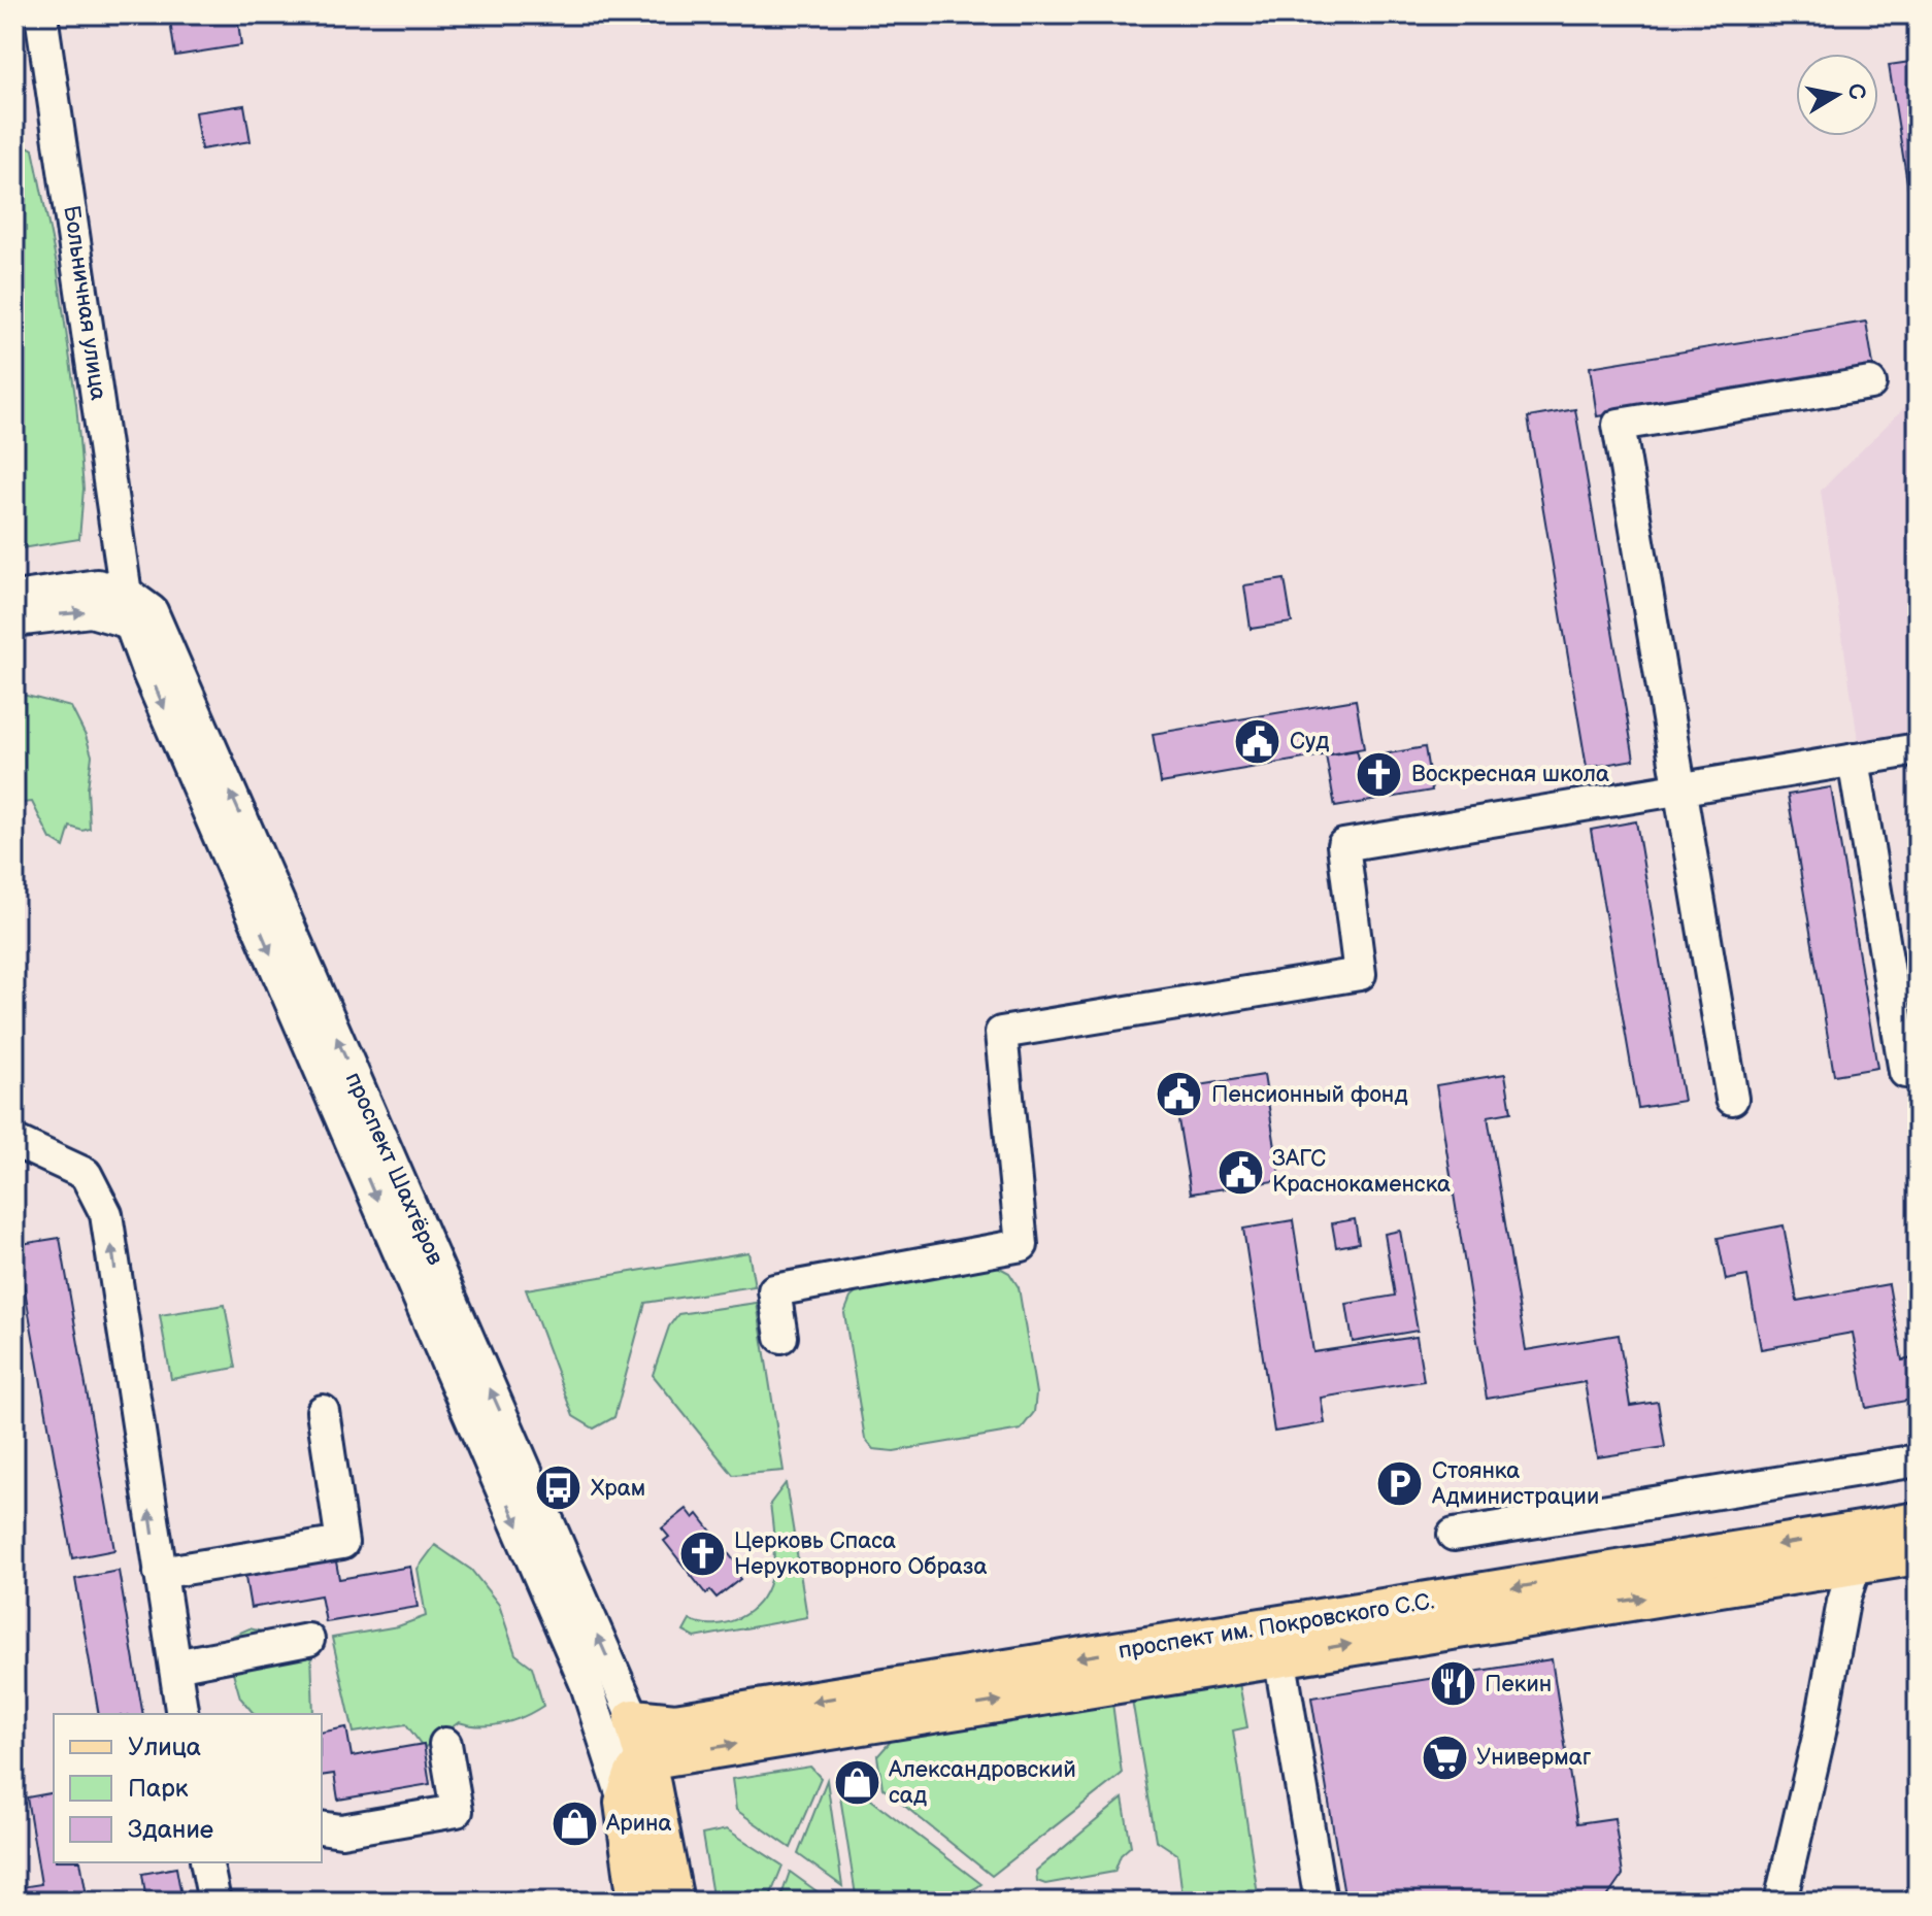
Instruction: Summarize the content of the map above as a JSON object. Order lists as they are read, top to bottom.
{
  "streets": {
    "main road": ["проспект Шахтёров", "проспект им. Покровского С.С."],
    "street": ["Больничная улица"]
  },
  "crossings": [
    ["Больничная улица", "проспект Шахтёров"],
    ["проспект Шахтёров", "проспект им. Покровского С.С."]
  ],
  "places": {
    "public building": ["Суд", "Пенсионный фонд", "ЗАГС Краснокаменска"],
    "church": ["Воскресная школа", "Церковь Спаса Нерукотворного Образа"],
    "parking": ["Стоянка Администрации"],
    "bus stop": ["Храм"],
    "restaurant": ["Пекин"],
    "supermarket": ["Универмаг"],
    "shop": ["Александровский сад", "Арина"]
  },
  "legend": ["Улица", "Парк", "Здание"],
  "north": "right"
}
